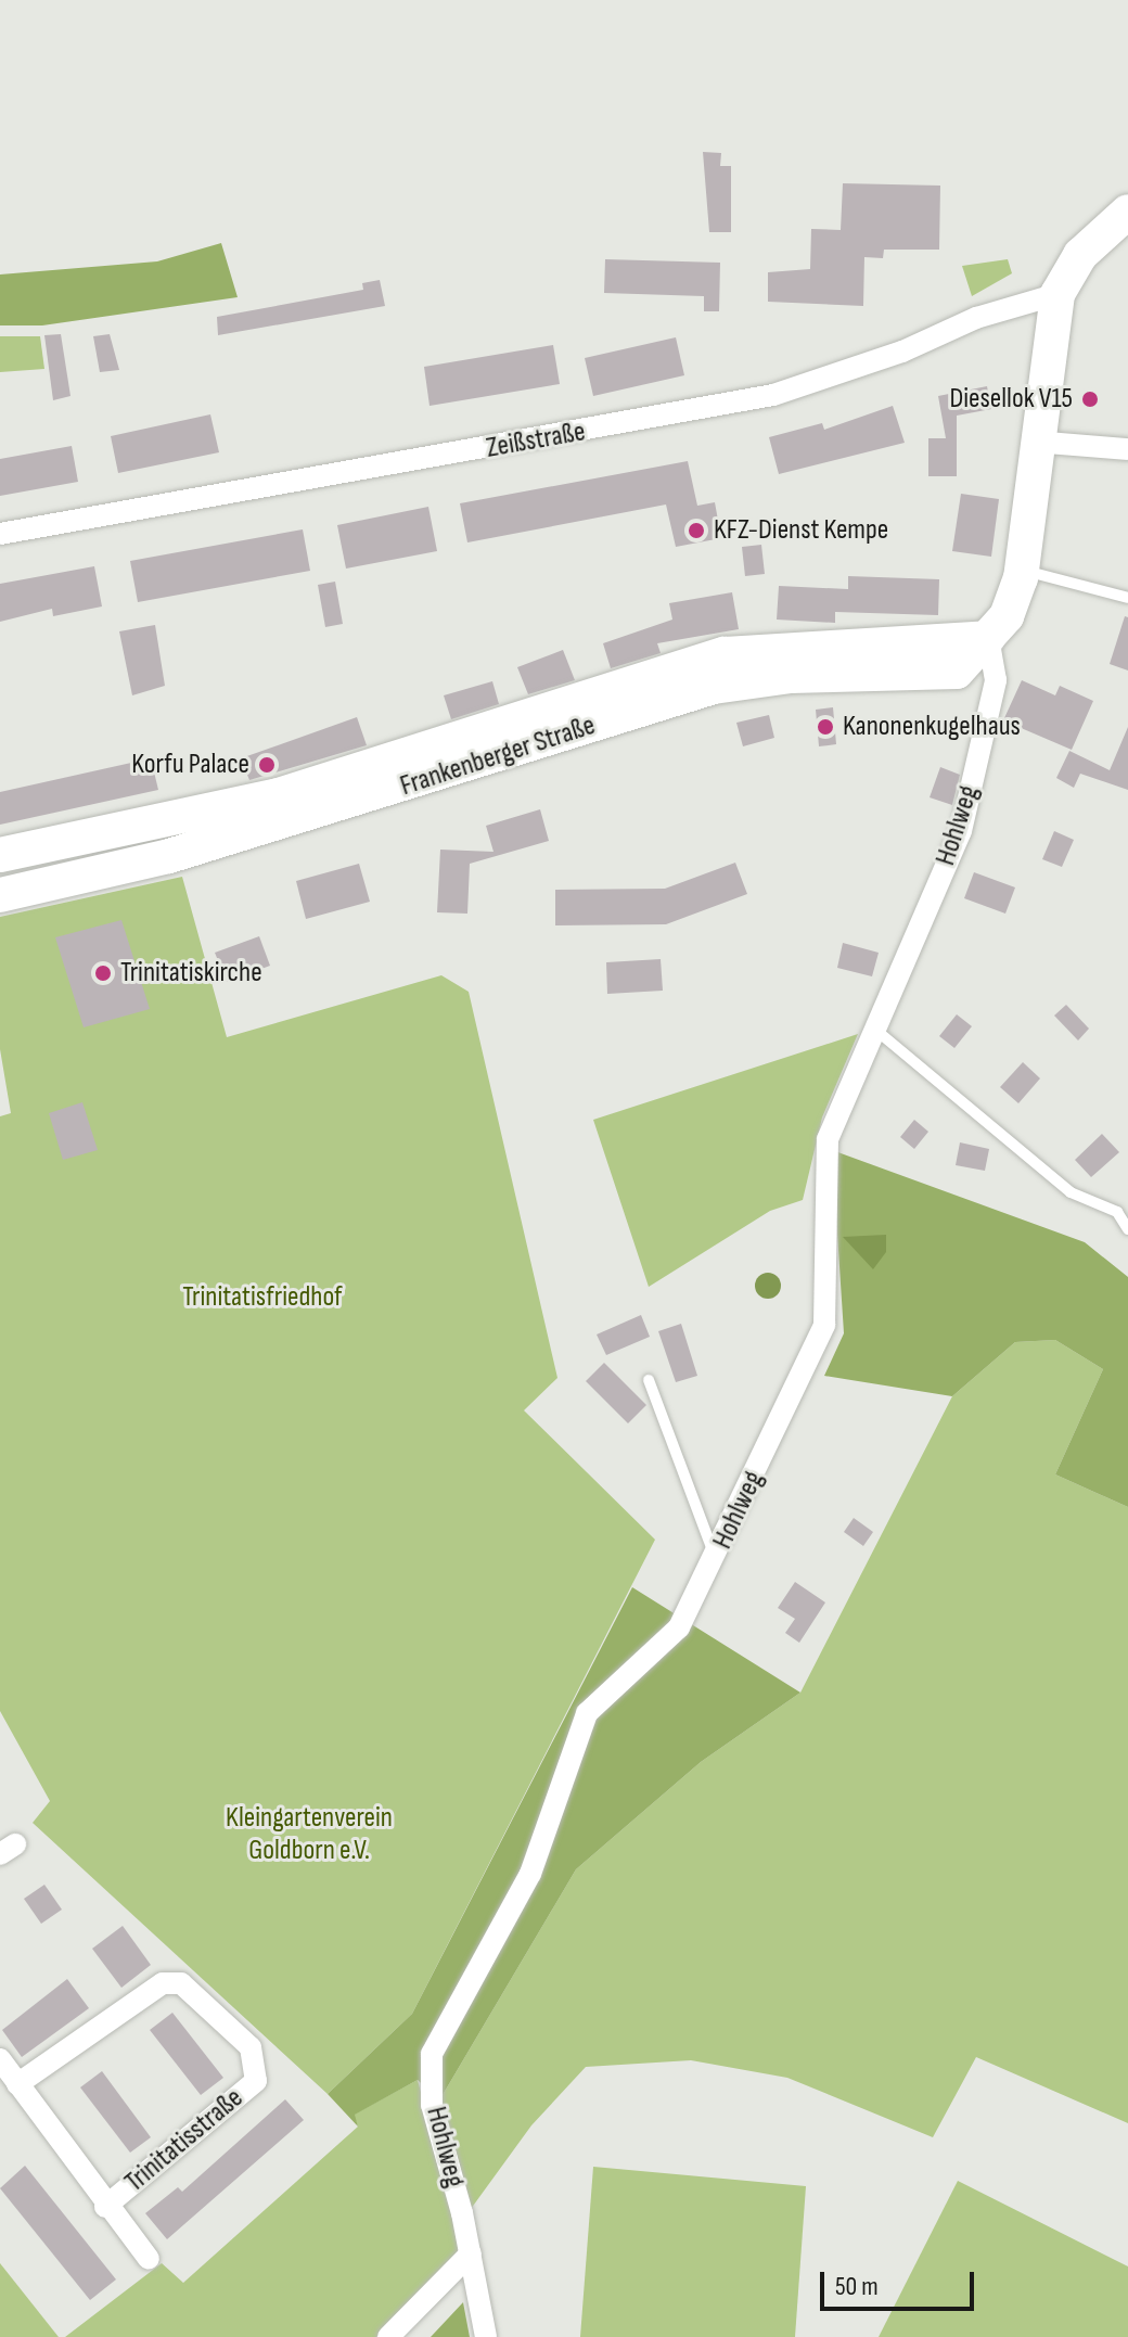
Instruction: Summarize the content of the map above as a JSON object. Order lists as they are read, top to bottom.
{
  "streets": {
    "main road": ["Frankenberger Straße"],
    "street": ["Zeißstraße", "Hohlweg", "Trinitatisstraße"]
  },
  "crossings": [
    ["Zeißstraße", "Frankenberger Straße"],
    ["Frankenberger Straße", "Hohlweg"]
  ],
  "parks": ["Trinitatisfriedhof", "Kleingartenverein Goldborn e.V."],
  "places": [
    "Diesellok V15",
    "KFZ-Dienst Kempe",
    "Kanonenkugelhaus",
    "Korfu Palace",
    "Trinitatiskirche"
  ],
  "scale_bar": "50 m"
}
